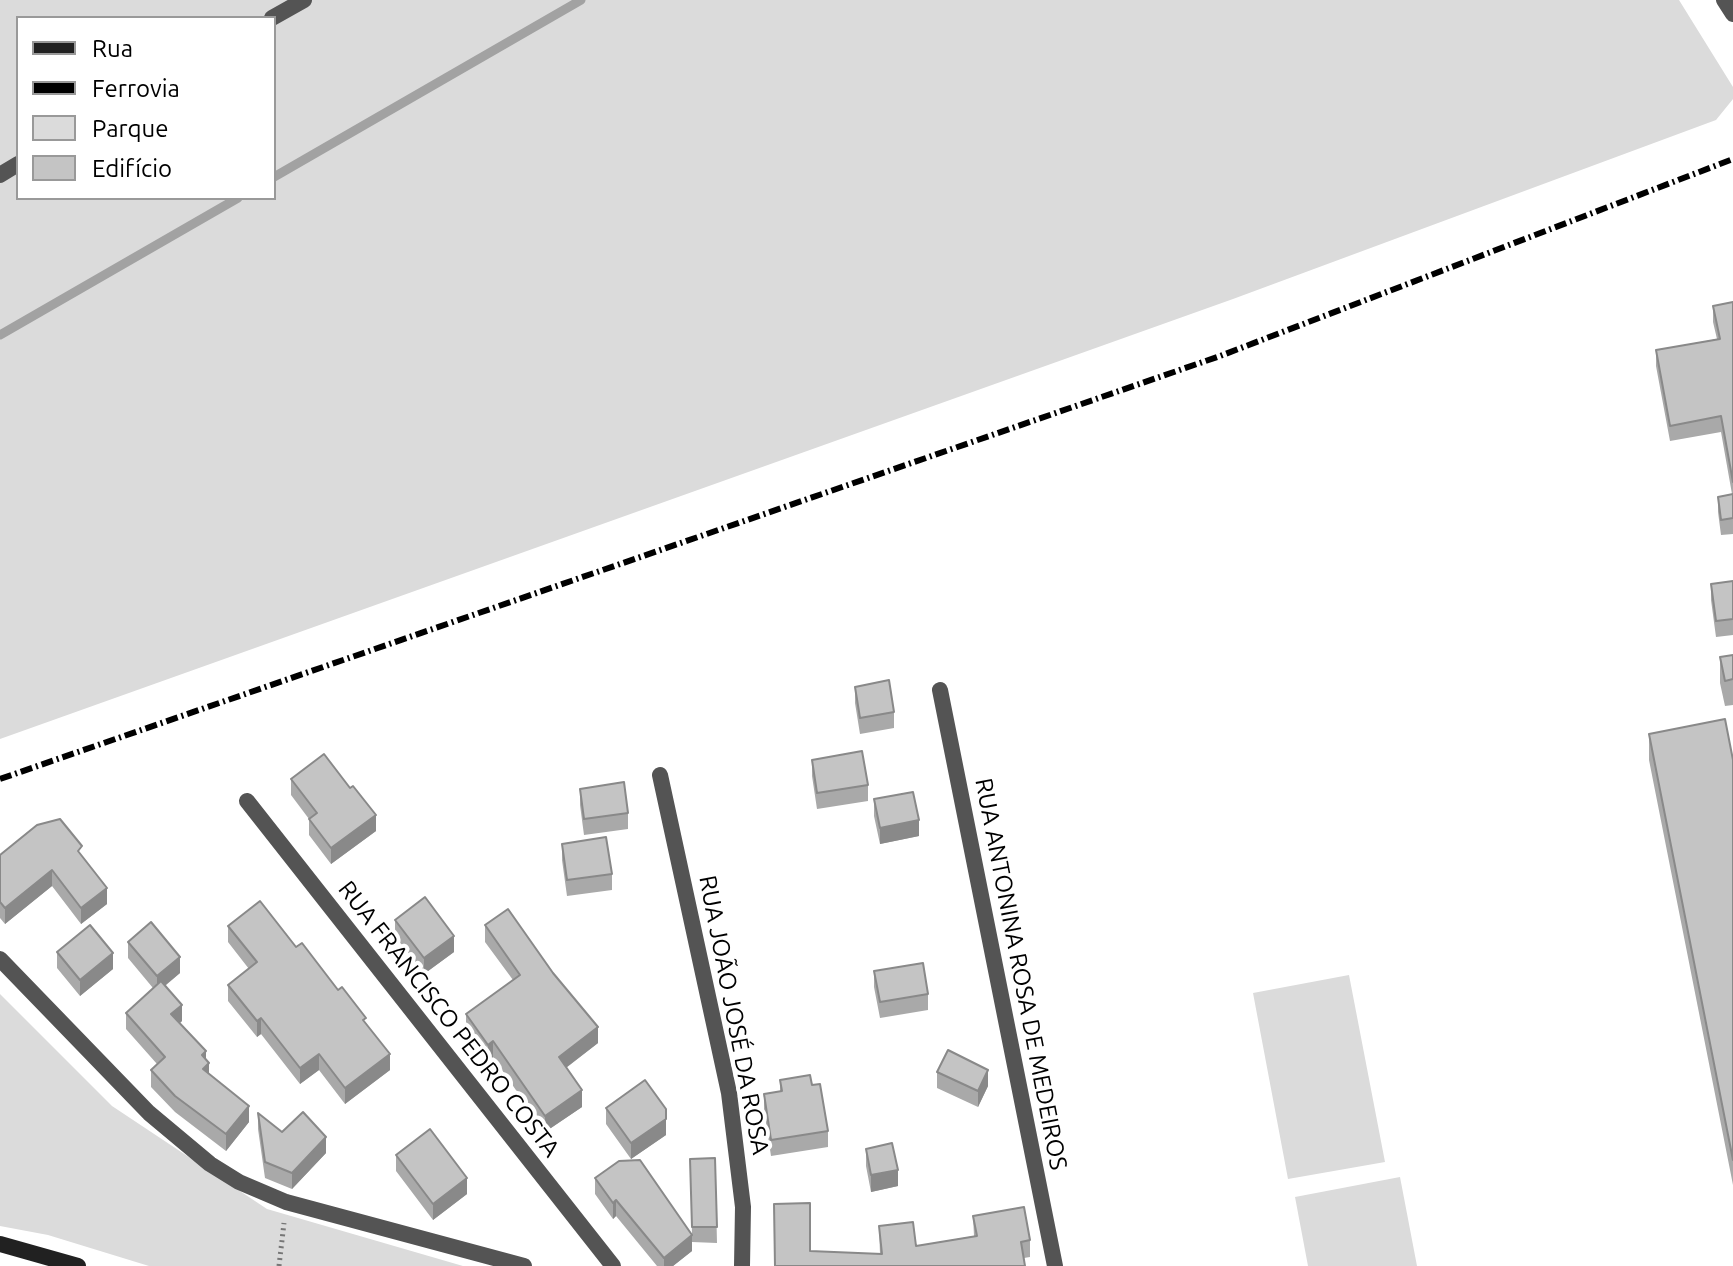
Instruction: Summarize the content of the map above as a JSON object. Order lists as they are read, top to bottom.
{
  "streets": {
    "street": ["RUA ANTONINA ROSA DE MEDEIROS", "RUA JOÃO JOSÉ DA ROSA", "RUA FRANCISCO PEDRO COSTA"]
  },
  "legend": [
    "Rua",
    "Ferrovia",
    "Parque",
    "Edifício"
  ]
}
